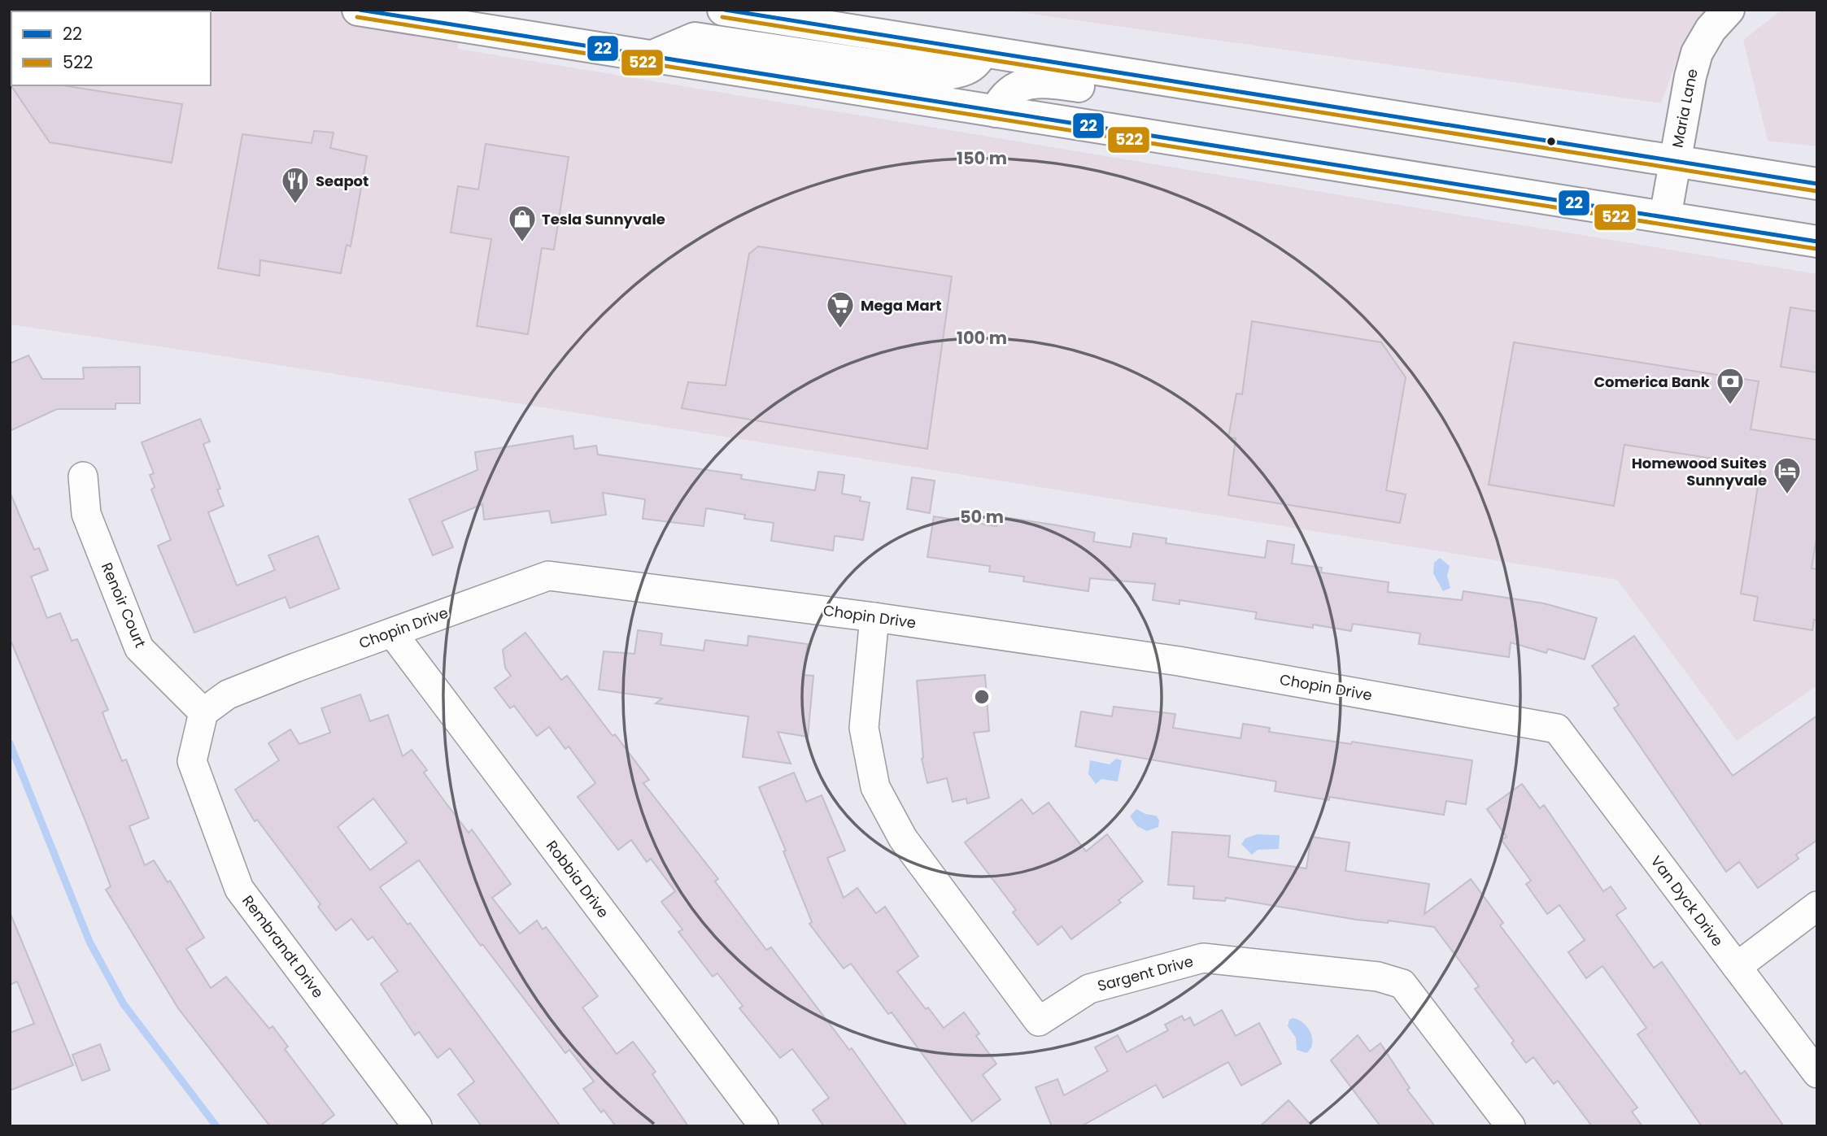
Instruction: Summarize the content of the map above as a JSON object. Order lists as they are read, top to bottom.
{
  "streets": {
    "main road": ["Maria Lane"],
    "street": [
      "Renoir Court",
      "Chopin Drive",
      "Robbia Drive",
      "Van Dyck Drive",
      "Rembrandt Drive",
      "Sargent Drive"
    ]
  },
  "crossings": [
    ["Renoir Court", "Chopin Drive"],
    ["Renoir Court", "Rembrandt Drive"],
    ["Chopin Drive", "Robbia Drive"],
    ["Chopin Drive", "Van Dyck Drive"],
    ["Chopin Drive", "Rembrandt Drive"],
    ["Chopin Drive", "Sargent Drive"]
  ],
  "places": {
    "restaurant": ["Seapot"],
    "shop": ["Tesla Sunnyvale"],
    "supermarket": ["Mega Mart"],
    "bank": ["Comerica Bank"],
    "hotel": ["Homewood Suites Sunnyvale"]
  },
  "lines": ["transit line 22", "transit line 522"],
  "legend": ["22", "522"],
  "rings": ["150 m", "100 m", "50 m"]
}
